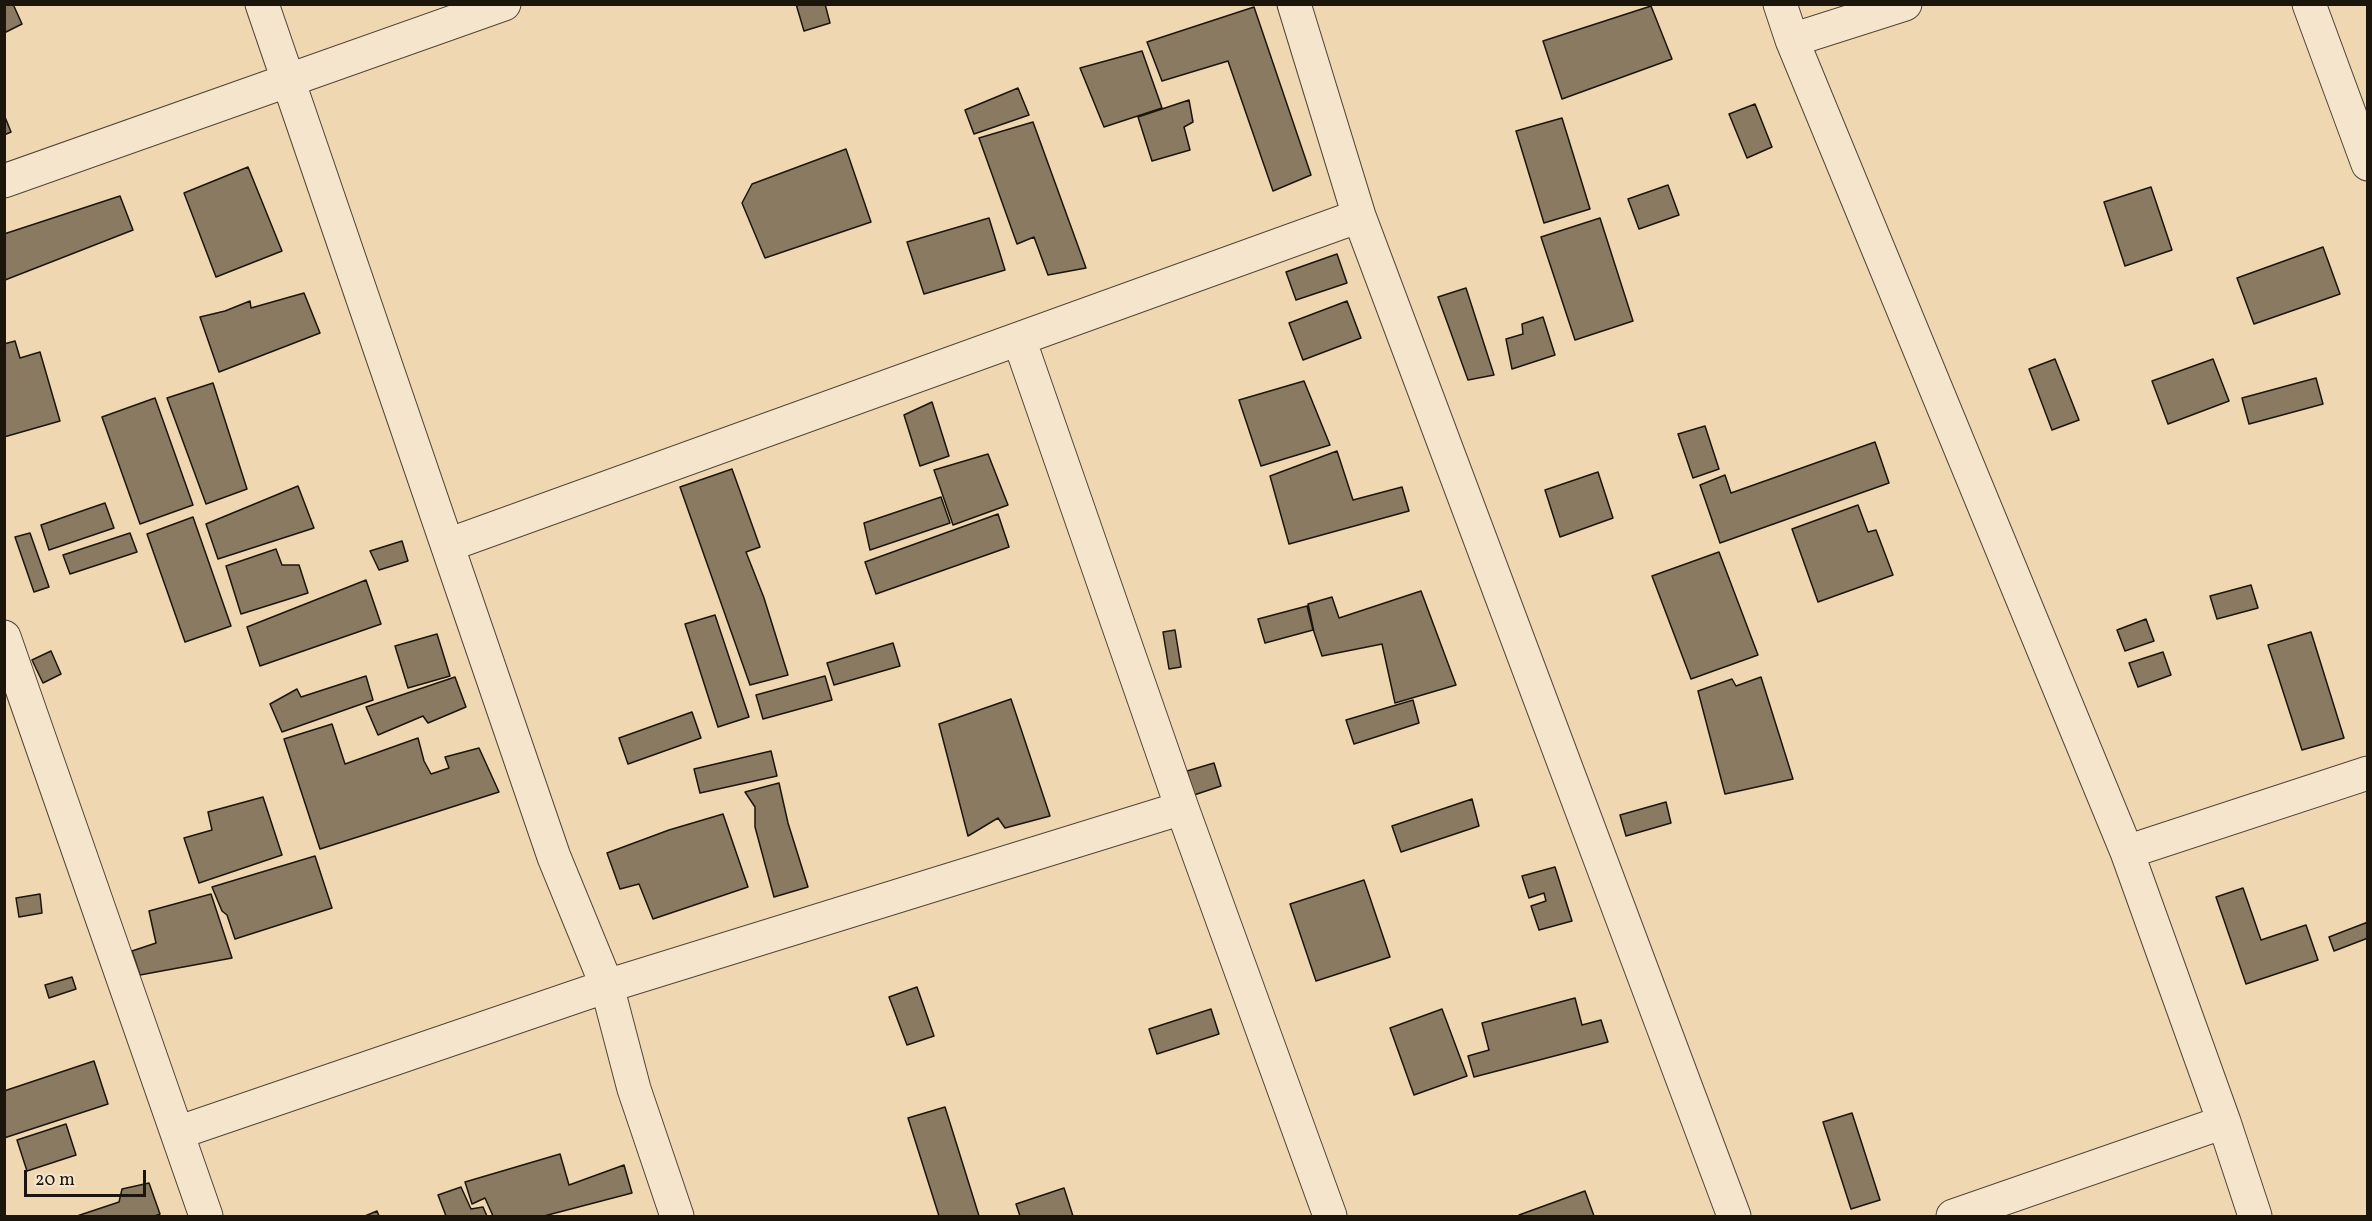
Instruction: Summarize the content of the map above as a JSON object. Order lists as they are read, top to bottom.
{
  "scale_bar": "20 m"
}
